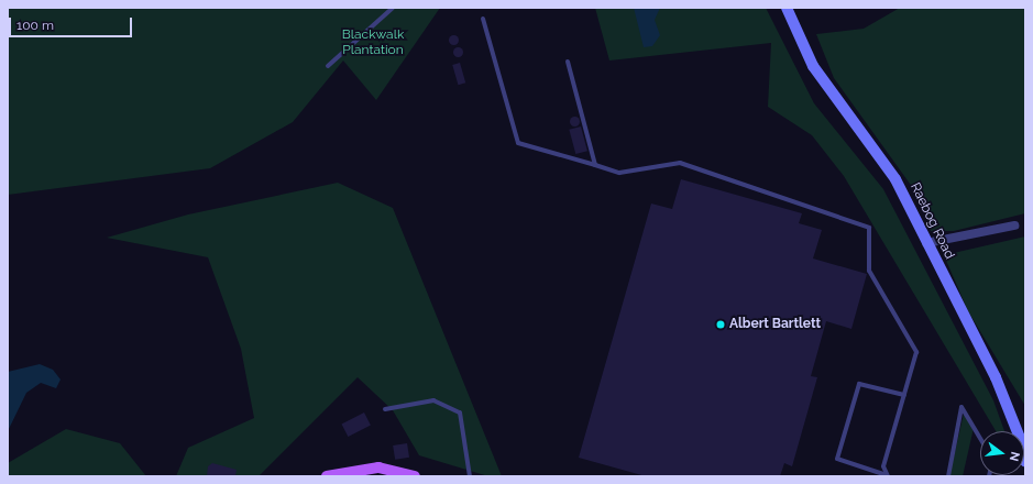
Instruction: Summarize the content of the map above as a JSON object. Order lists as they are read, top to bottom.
{
  "streets": {
    "main road": ["Raebog Road"]
  },
  "parks": ["Blackwalk Plantation"],
  "places": ["Albert Bartlett"],
  "scale_bar": "100 m",
  "north": "right"
}
